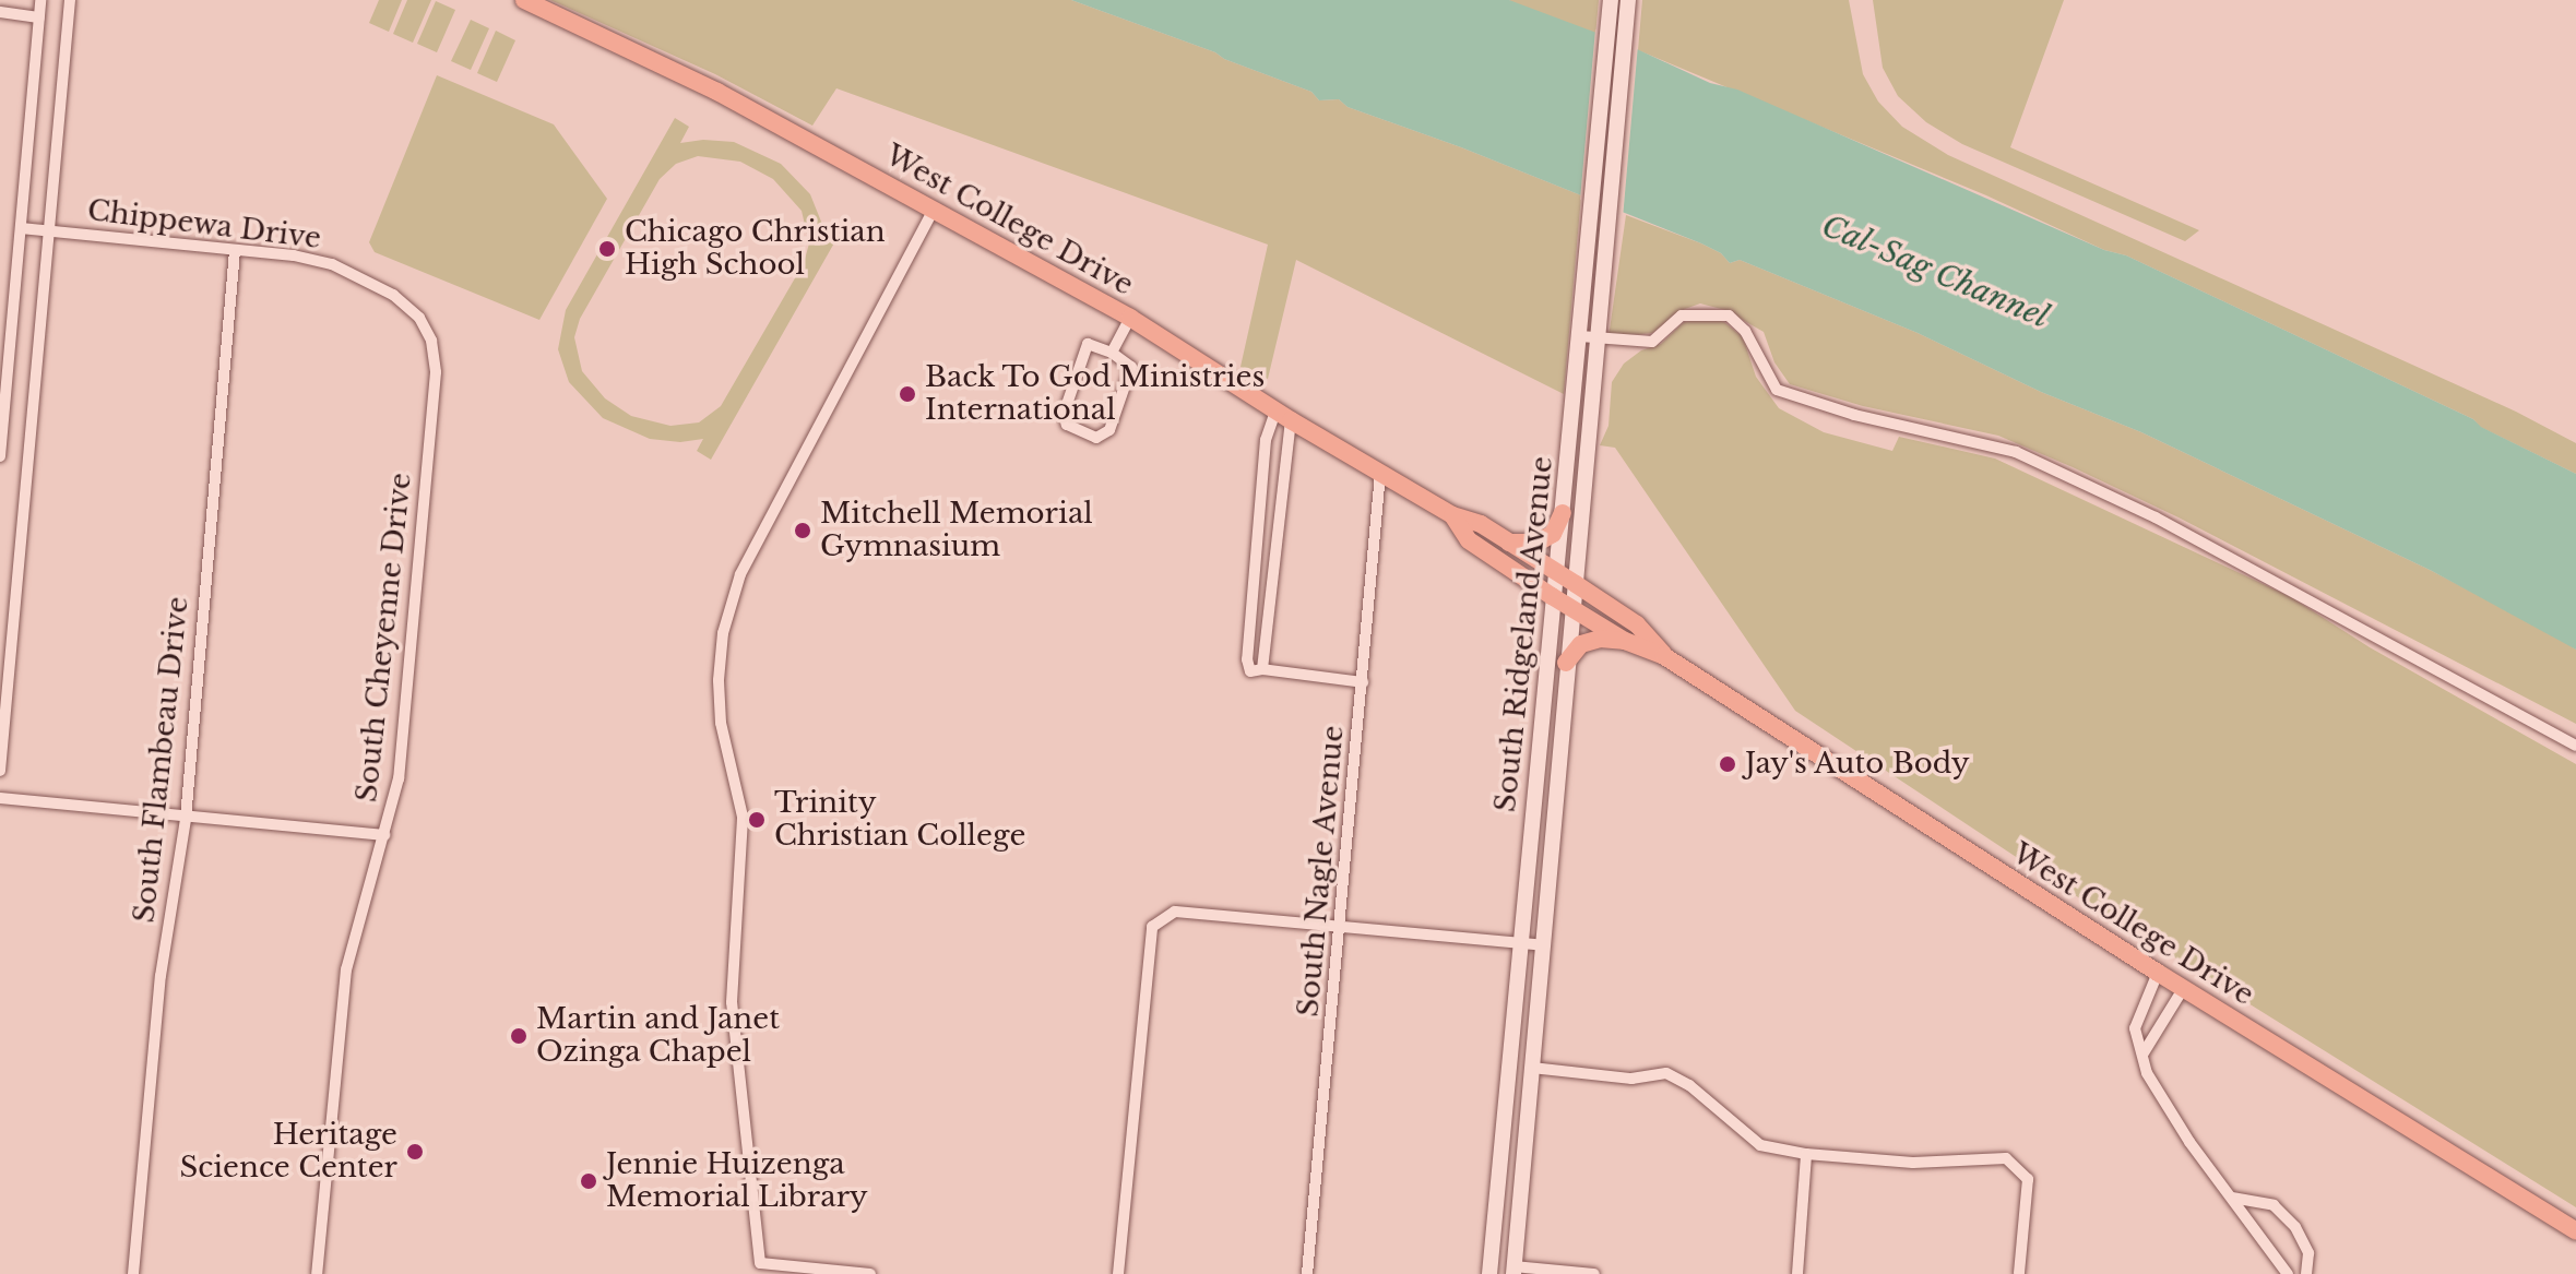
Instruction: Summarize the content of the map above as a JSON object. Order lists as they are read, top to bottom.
{
  "streets": {
    "main road": ["West College Drive", "South Ridgeland Avenue"],
    "street": [
      "Chippewa Drive",
      "South Cheyenne Drive",
      "South Flambeau Drive",
      "South Nagle Avenue"
    ]
  },
  "crossings": [
    ["West College Drive", "South Ridgeland Avenue"],
    ["West College Drive", "South Nagle Avenue"],
    ["Chippewa Drive", "South Cheyenne Drive"],
    ["Chippewa Drive", "South Flambeau Drive"]
  ],
  "water": ["Cal-Sag Channel"],
  "places": [
    "Chicago Christian High School",
    "Back To God Ministries International",
    "Mitchell Memorial Gymnasium",
    "Jay's Auto Body",
    "Trinity Christian College",
    "Martin and Janet Ozinga Chapel",
    "Heritage Science Center",
    "Jennie Huizenga Memorial Library"
  ]
}
